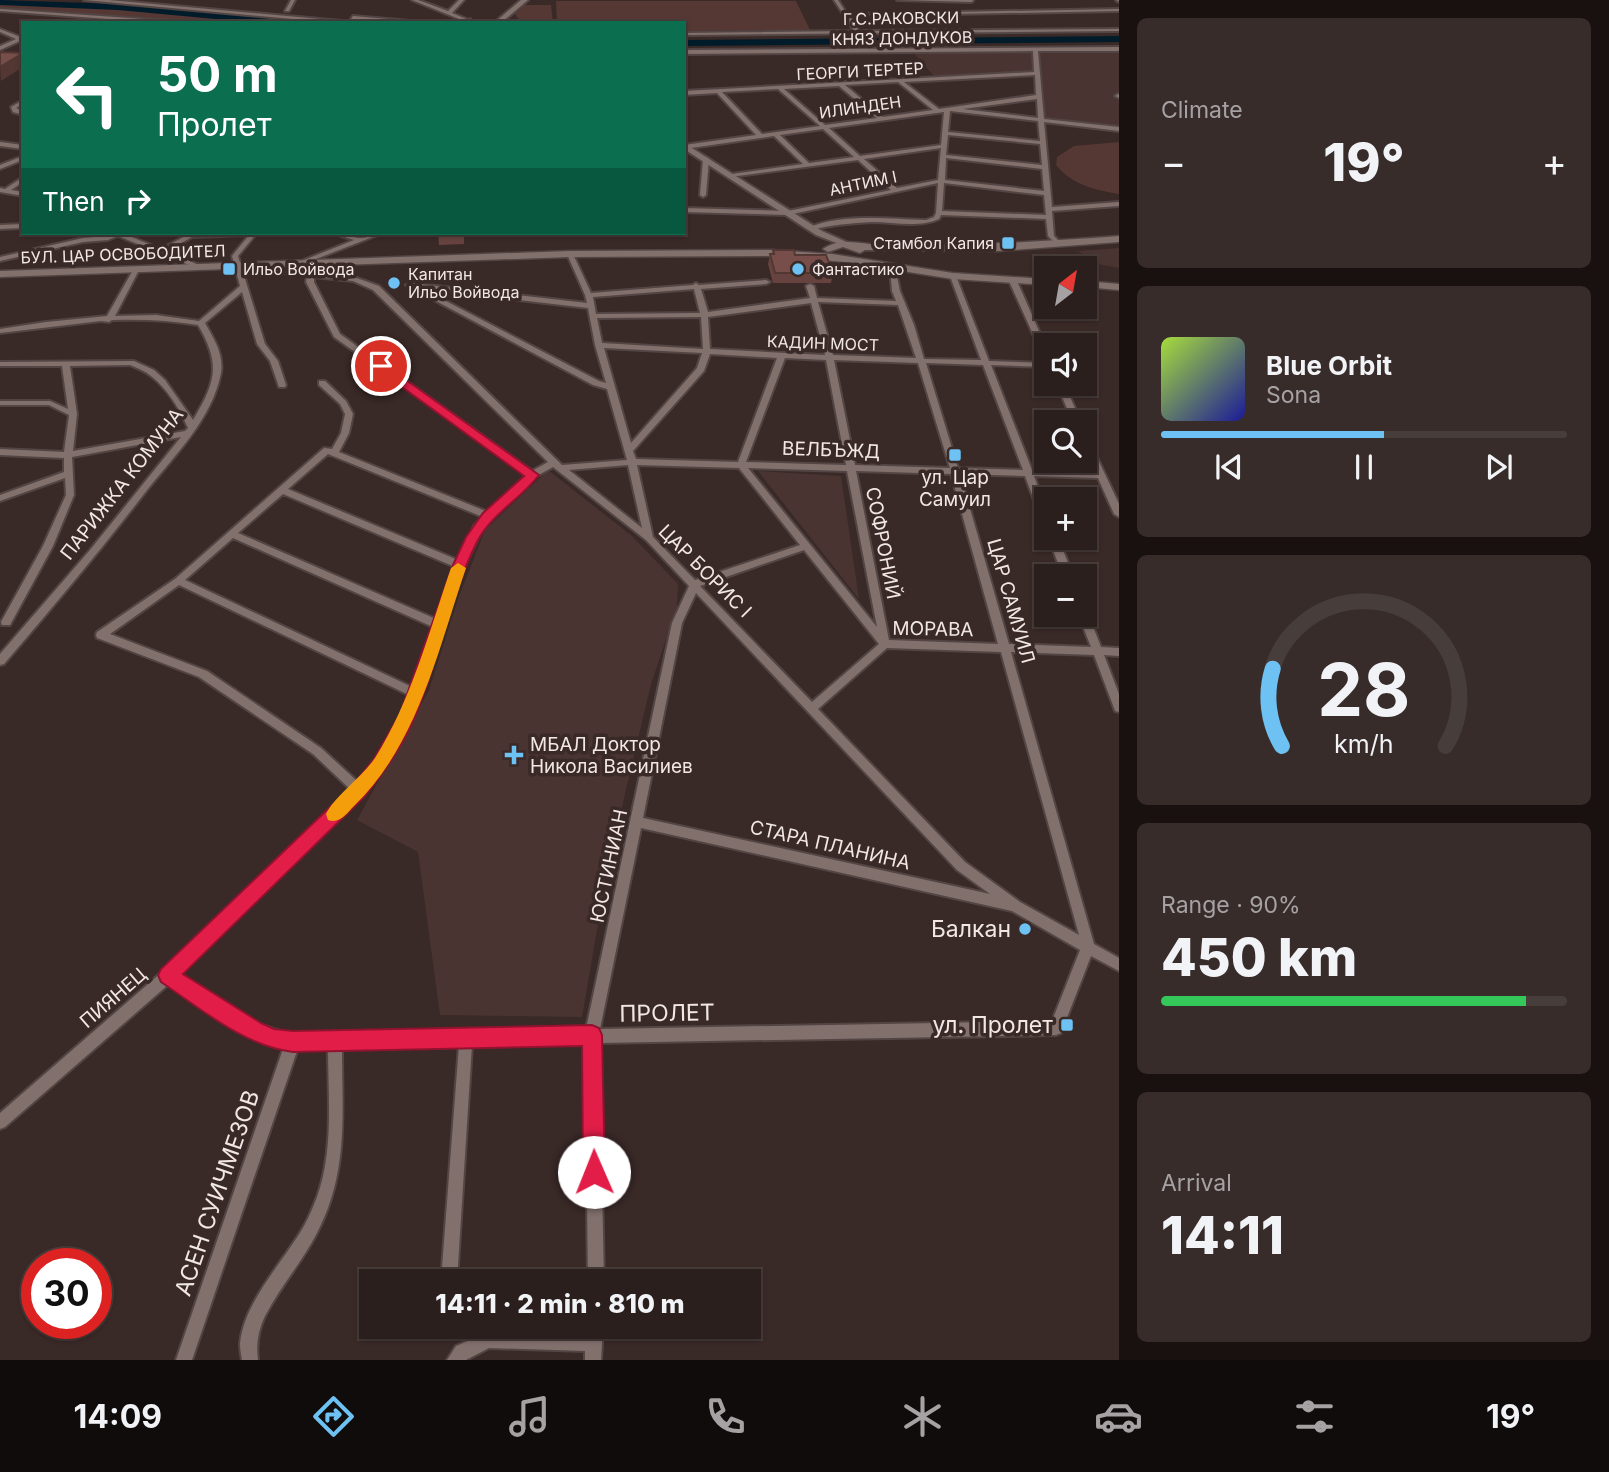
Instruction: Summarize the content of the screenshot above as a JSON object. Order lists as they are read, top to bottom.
{
  "streets": {
    "main road": ["БУЛ. ЦАР ОСВОБОДИТЕЛ"],
    "street": [
      "Г.С.РАКОВСКИ",
      "КНЯЗ ДОНДУКОВ",
      "ГЕОРГИ ТЕРТЕР",
      "ИЛИНДЕН",
      "АНТИМ I",
      "КАДИН МОСТ",
      "ВЕЛБЪЖД",
      "ПАРИЖКА КОМУНА",
      "СОФРОНИЙ",
      "ЦАР БОРИС I",
      "ЦАР САМУИЛ",
      "МОРАВА",
      "СТАРА ПЛАНИНА",
      "ЮСТИНИАН",
      "ПИЯНЕЦ",
      "ПРОЛЕТ",
      "АСЕН СУИЧМЕЗОВ"
    ]
  },
  "crossings": [
    ["БУЛ. ЦАР ОСВОБОДИТЕЛ", "ЦАР БОРИС I"],
    ["КАДИН МОСТ", "СОФРОНИЙ"],
    ["КАДИН МОСТ", "ЦАР САМУИЛ"],
    ["ВЕЛБЪЖД", "СОФРОНИЙ"],
    ["ВЕЛБЪЖД", "ЦАР БОРИС I"],
    ["ВЕЛБЪЖД", "ЦАР САМУИЛ"],
    ["ВЕЛБЪЖД", "ПИЯНЕЦ"],
    ["СОФРОНИЙ", "МОРАВА"],
    ["ЦАР БОРИС I", "ЦАР САМУИЛ"],
    ["ЦАР БОРИС I", "МОРАВА"],
    ["ЦАР БОРИС I", "СТАРА ПЛАНИНА"],
    ["ЦАР БОРИС I", "ЮСТИНИАН"],
    ["ЦАР БОРИС I", "ПИЯНЕЦ"],
    ["ЦАР БОРИС I", "ПРОЛЕТ"],
    ["ЦАР САМУИЛ", "МОРАВА"],
    ["ЦАР САМУИЛ", "ПРОЛЕТ"],
    ["СТАРА ПЛАНИНА", "ЮСТИНИАН"],
    ["ЮСТИНИАН", "ПРОЛЕТ"],
    ["ПИЯНЕЦ", "ПРОЛЕТ"],
    ["ПРОЛЕТ", "АСЕН СУИЧМЕЗОВ"]
  ],
  "places": {
    "transit": [
      "Стамбол Капия",
      "Ильо Войвода",
      "ул. Цар Самуил",
      "ул. Пролет"
    ],
    "other": ["Фантастико", "Капитан Ильо Войвода", "Балкан"],
    "health": ["МБАЛ Доктор Никола Василиев"]
  },
  "north": "top right",
  "page": {
    "tile": [
      "Climate",
      ["Range · 90%", "450 km"],
      ["Arrival", "14:11"]
    ],
    "turn": ["50 m", "Пролет"],
    "heat": ["−", "19°", "+"],
    "then": "Then",
    "map_buttons": ["+", "−"],
    "song": ["Blue Orbit", "Sona"],
    "limit": "30",
    "trip": "14:11 · 2 min · 810 m",
    "tabs": ["14:09", "19°"],
    "gauge": ["28", "km/h"]
  }
}
